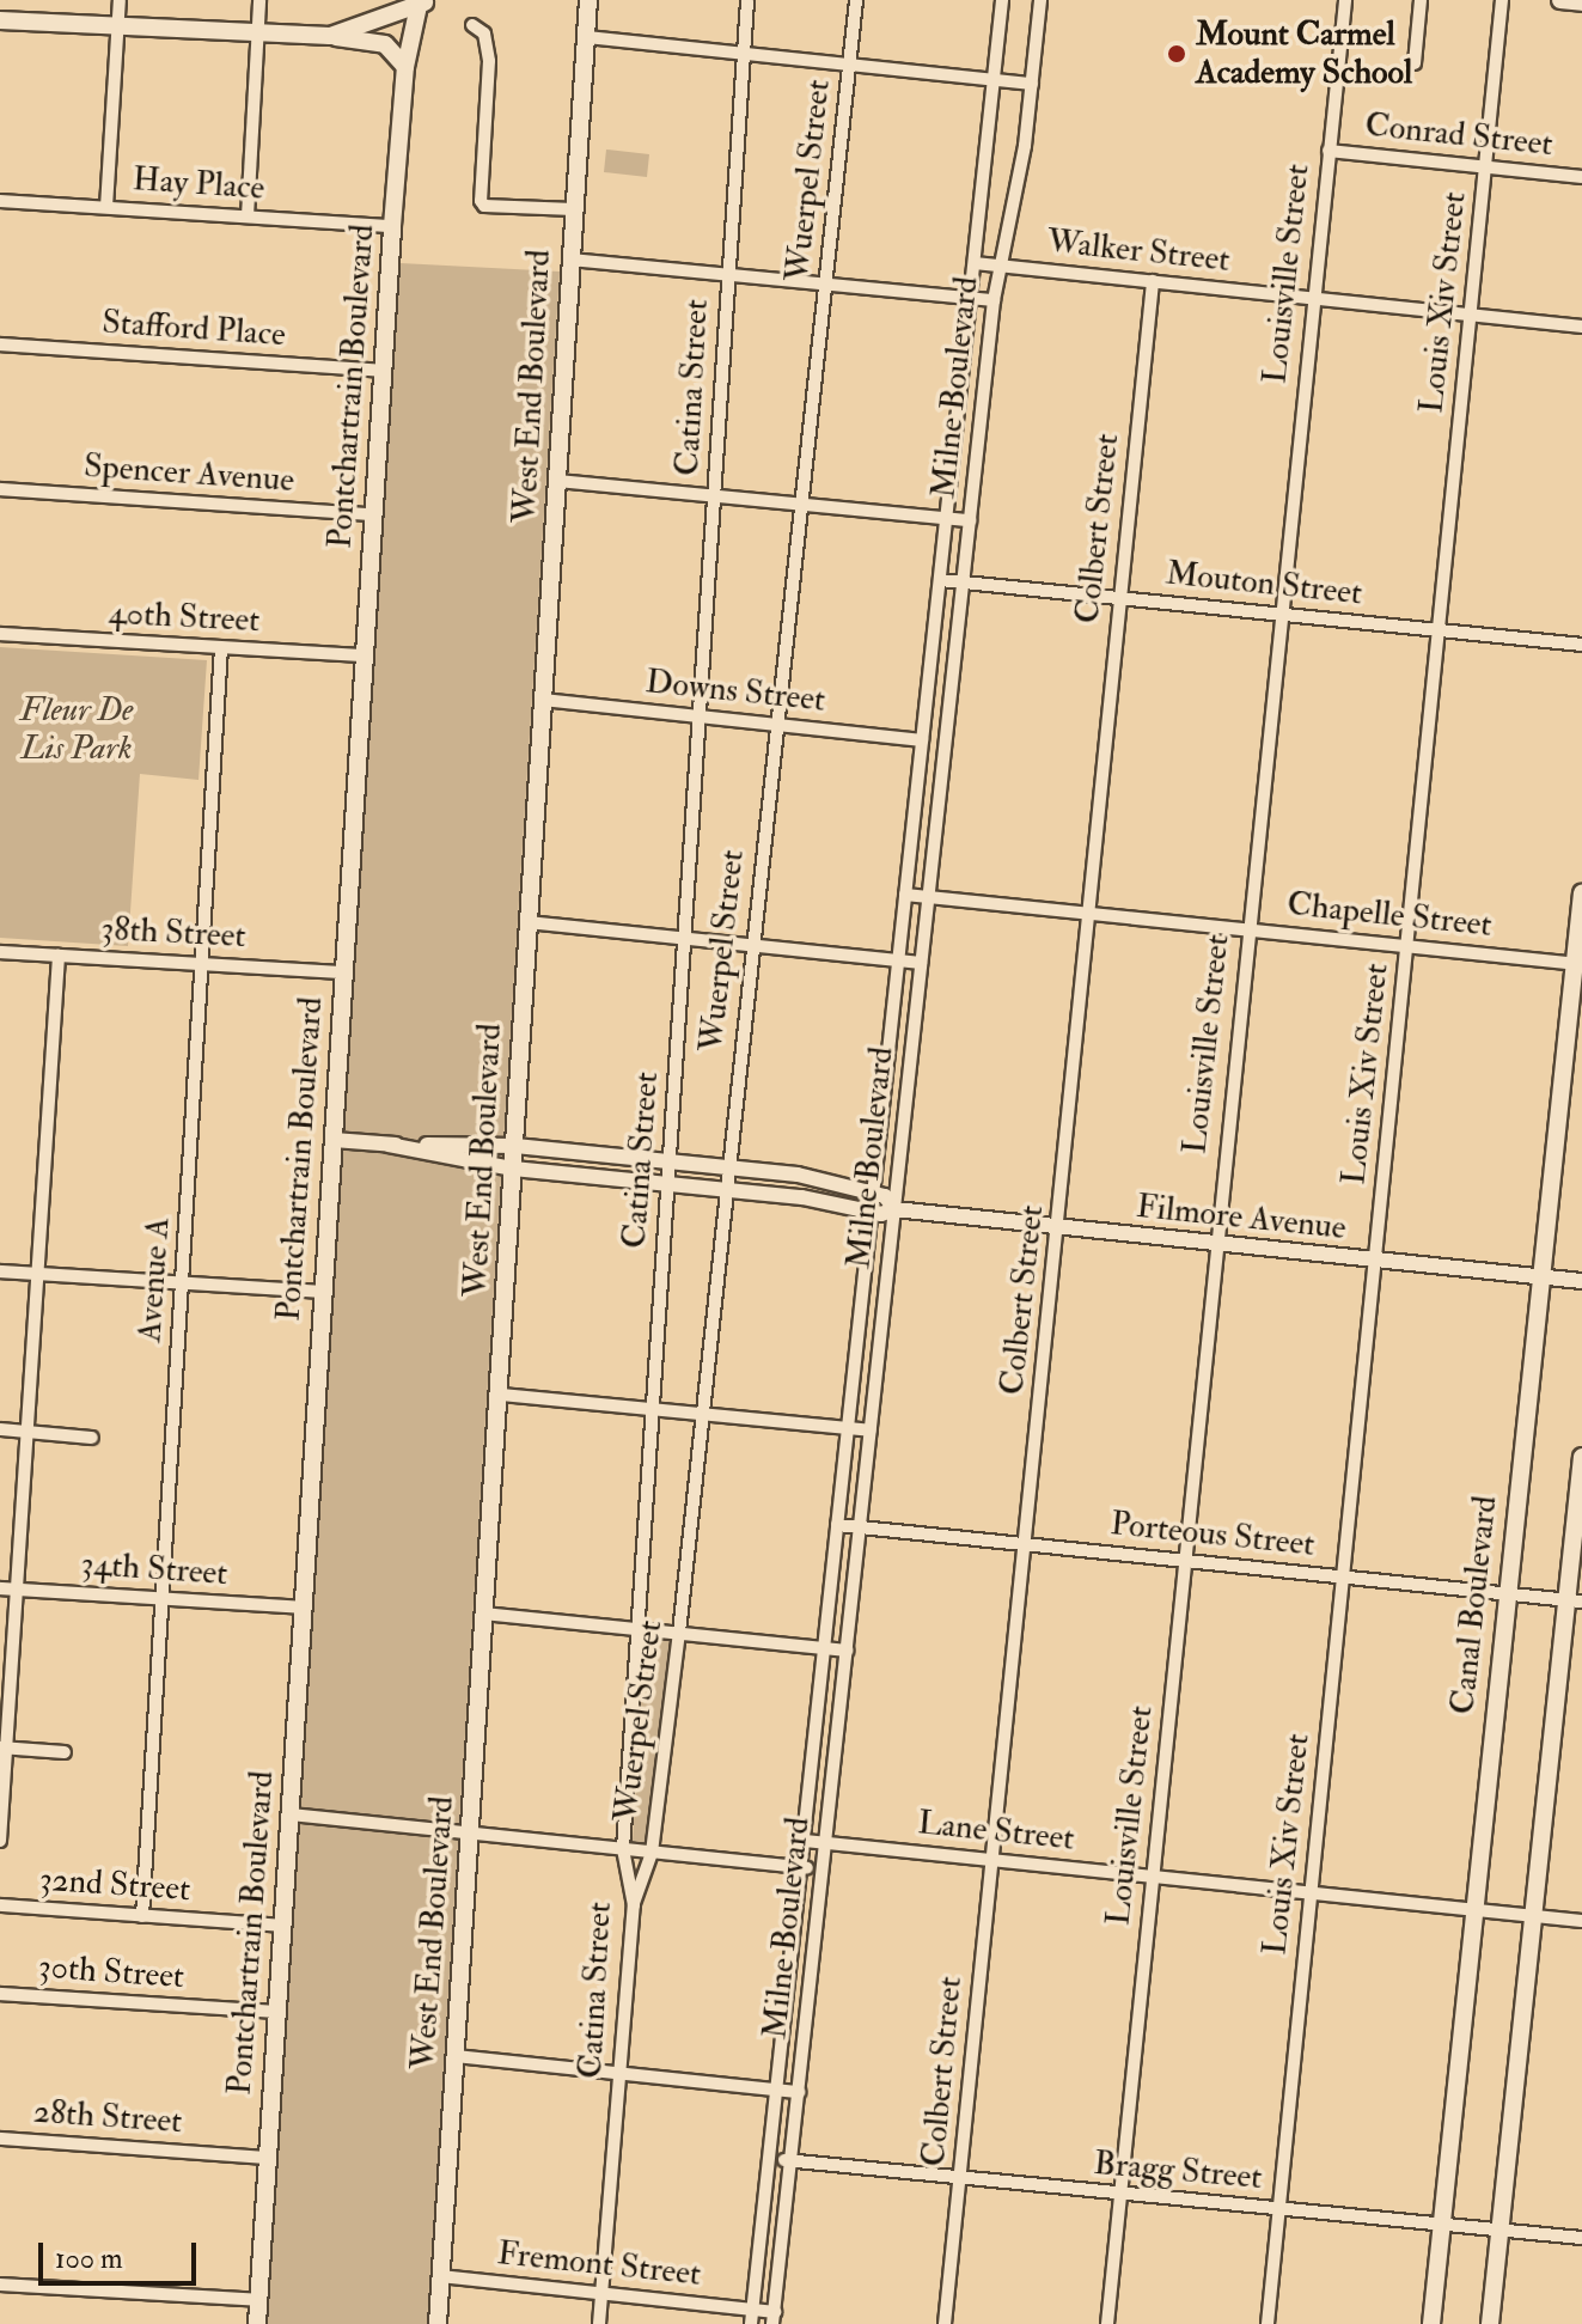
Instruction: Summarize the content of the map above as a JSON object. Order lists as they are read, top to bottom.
{
  "streets": {
    "main road": ["Pontchartrain Boulevard", "West End Boulevard", "Canal Boulevard"],
    "street": [
      "Conrad Street",
      "Wuerpel Street",
      "Hay Place",
      "Walker Street",
      "Louisville Street",
      "Louis Xiv Street",
      "Stafford Place",
      "Catina Street",
      "Milne Boulevard",
      "Spencer Avenue",
      "Colbert Street",
      "Mouton Street",
      "40th Street",
      "Downs Street",
      "Chapelle Street",
      "38th Street",
      "Filmore Avenue",
      "Avenue A",
      "Porteous Street",
      "34th Street",
      "Lane Street",
      "32nd Street",
      "30th Street",
      "28th Street",
      "Bragg Street",
      "Fremont Street"
    ]
  },
  "crossings": [
    ["Conrad Street", "Louisville Street"],
    ["Conrad Street", "Louis Xiv Street"],
    ["Wuerpel Street", "Catina Street"],
    ["Wuerpel Street", "Downs Street"],
    ["Wuerpel Street", "Filmore Avenue"],
    ["Hay Place", "Pontchartrain Boulevard"],
    ["Walker Street", "Louisville Street"],
    ["Walker Street", "Louis Xiv Street"],
    ["Walker Street", "Milne Boulevard"],
    ["Walker Street", "Colbert Street"],
    ["Louisville Street", "Mouton Street"],
    ["Louisville Street", "Chapelle Street"],
    ["Louisville Street", "Filmore Avenue"],
    ["Louisville Street", "Porteous Street"],
    ["Louisville Street", "Lane Street"],
    ["Louisville Street", "Bragg Street"],
    ["Louis Xiv Street", "Mouton Street"],
    ["Louis Xiv Street", "Chapelle Street"],
    ["Louis Xiv Street", "Filmore Avenue"],
    ["Louis Xiv Street", "Porteous Street"],
    ["Louis Xiv Street", "Lane Street"],
    ["Louis Xiv Street", "Bragg Street"],
    ["Stafford Place", "Pontchartrain Boulevard"],
    ["Pontchartrain Boulevard", "Spencer Avenue"],
    ["Pontchartrain Boulevard", "40th Street"],
    ["Pontchartrain Boulevard", "38th Street"],
    ["Pontchartrain Boulevard", "Filmore Avenue"],
    ["Pontchartrain Boulevard", "34th Street"],
    ["Pontchartrain Boulevard", "32nd Street"],
    ["Pontchartrain Boulevard", "30th Street"],
    ["Pontchartrain Boulevard", "28th Street"],
    ["West End Boulevard", "Downs Street"],
    ["West End Boulevard", "Filmore Avenue"],
    ["West End Boulevard", "Fremont Street"],
    ["Catina Street", "Downs Street"],
    ["Catina Street", "Filmore Avenue"],
    ["Catina Street", "Fremont Street"],
    ["Milne Boulevard", "Mouton Street"],
    ["Milne Boulevard", "Downs Street"],
    ["Milne Boulevard", "Chapelle Street"],
    ["Milne Boulevard", "Filmore Avenue"],
    ["Milne Boulevard", "Porteous Street"],
    ["Milne Boulevard", "Lane Street"],
    ["Milne Boulevard", "Bragg Street"],
    ["Milne Boulevard", "Fremont Street"],
    ["Colbert Street", "Mouton Street"],
    ["Colbert Street", "Chapelle Street"],
    ["Colbert Street", "Filmore Avenue"],
    ["Colbert Street", "Porteous Street"],
    ["Colbert Street", "Lane Street"],
    ["Colbert Street", "Bragg Street"],
    ["40th Street", "Avenue A"],
    ["Chapelle Street", "Canal Boulevard"],
    ["38th Street", "Avenue A"],
    ["Filmore Avenue", "Canal Boulevard"],
    ["Avenue A", "34th Street"],
    ["Avenue A", "32nd Street"],
    ["Porteous Street", "Canal Boulevard"],
    ["Canal Boulevard", "Lane Street"],
    ["Canal Boulevard", "Bragg Street"]
  ],
  "parks": ["Fleur De Lis Park"],
  "places": ["Mount Carmel Academy School"],
  "scale_bar": "100 m"
}
